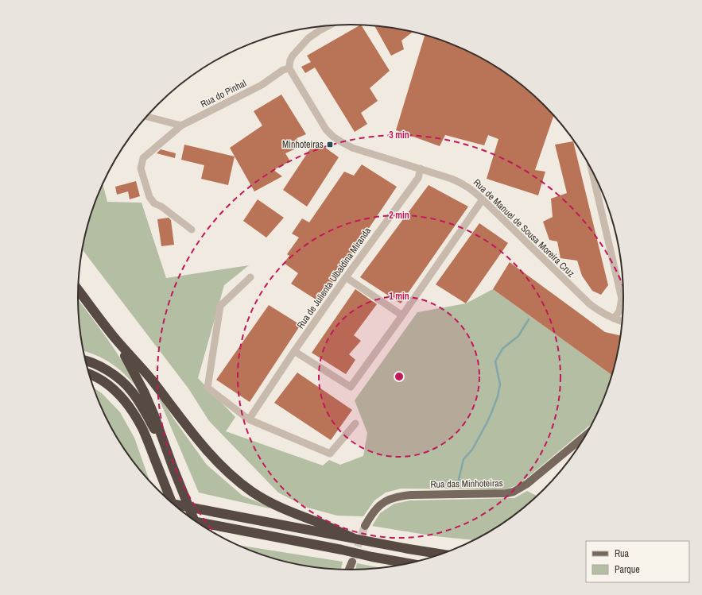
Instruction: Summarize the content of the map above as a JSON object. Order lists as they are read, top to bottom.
{
  "streets": {
    "main road": ["Rua das Minhoteiras"],
    "street": ["Rua do Pinhal", "Rua de Manuel de Sousa Moreira Cruz", "Rua de Julienta Ulbaldina Miranda"]
  },
  "crossings": [
    ["Rua do Pinhal", "Rua de Manuel de Sousa Moreira Cruz"],
    ["Rua de Manuel de Sousa Moreira Cruz", "Rua de Julienta Ulbaldina Miranda"]
  ],
  "places": {
    "transit": ["Minhoteiras"]
  },
  "legend": ["Rua", "Parque"],
  "rings": ["3 min", "2 min", "1 min"]
}
